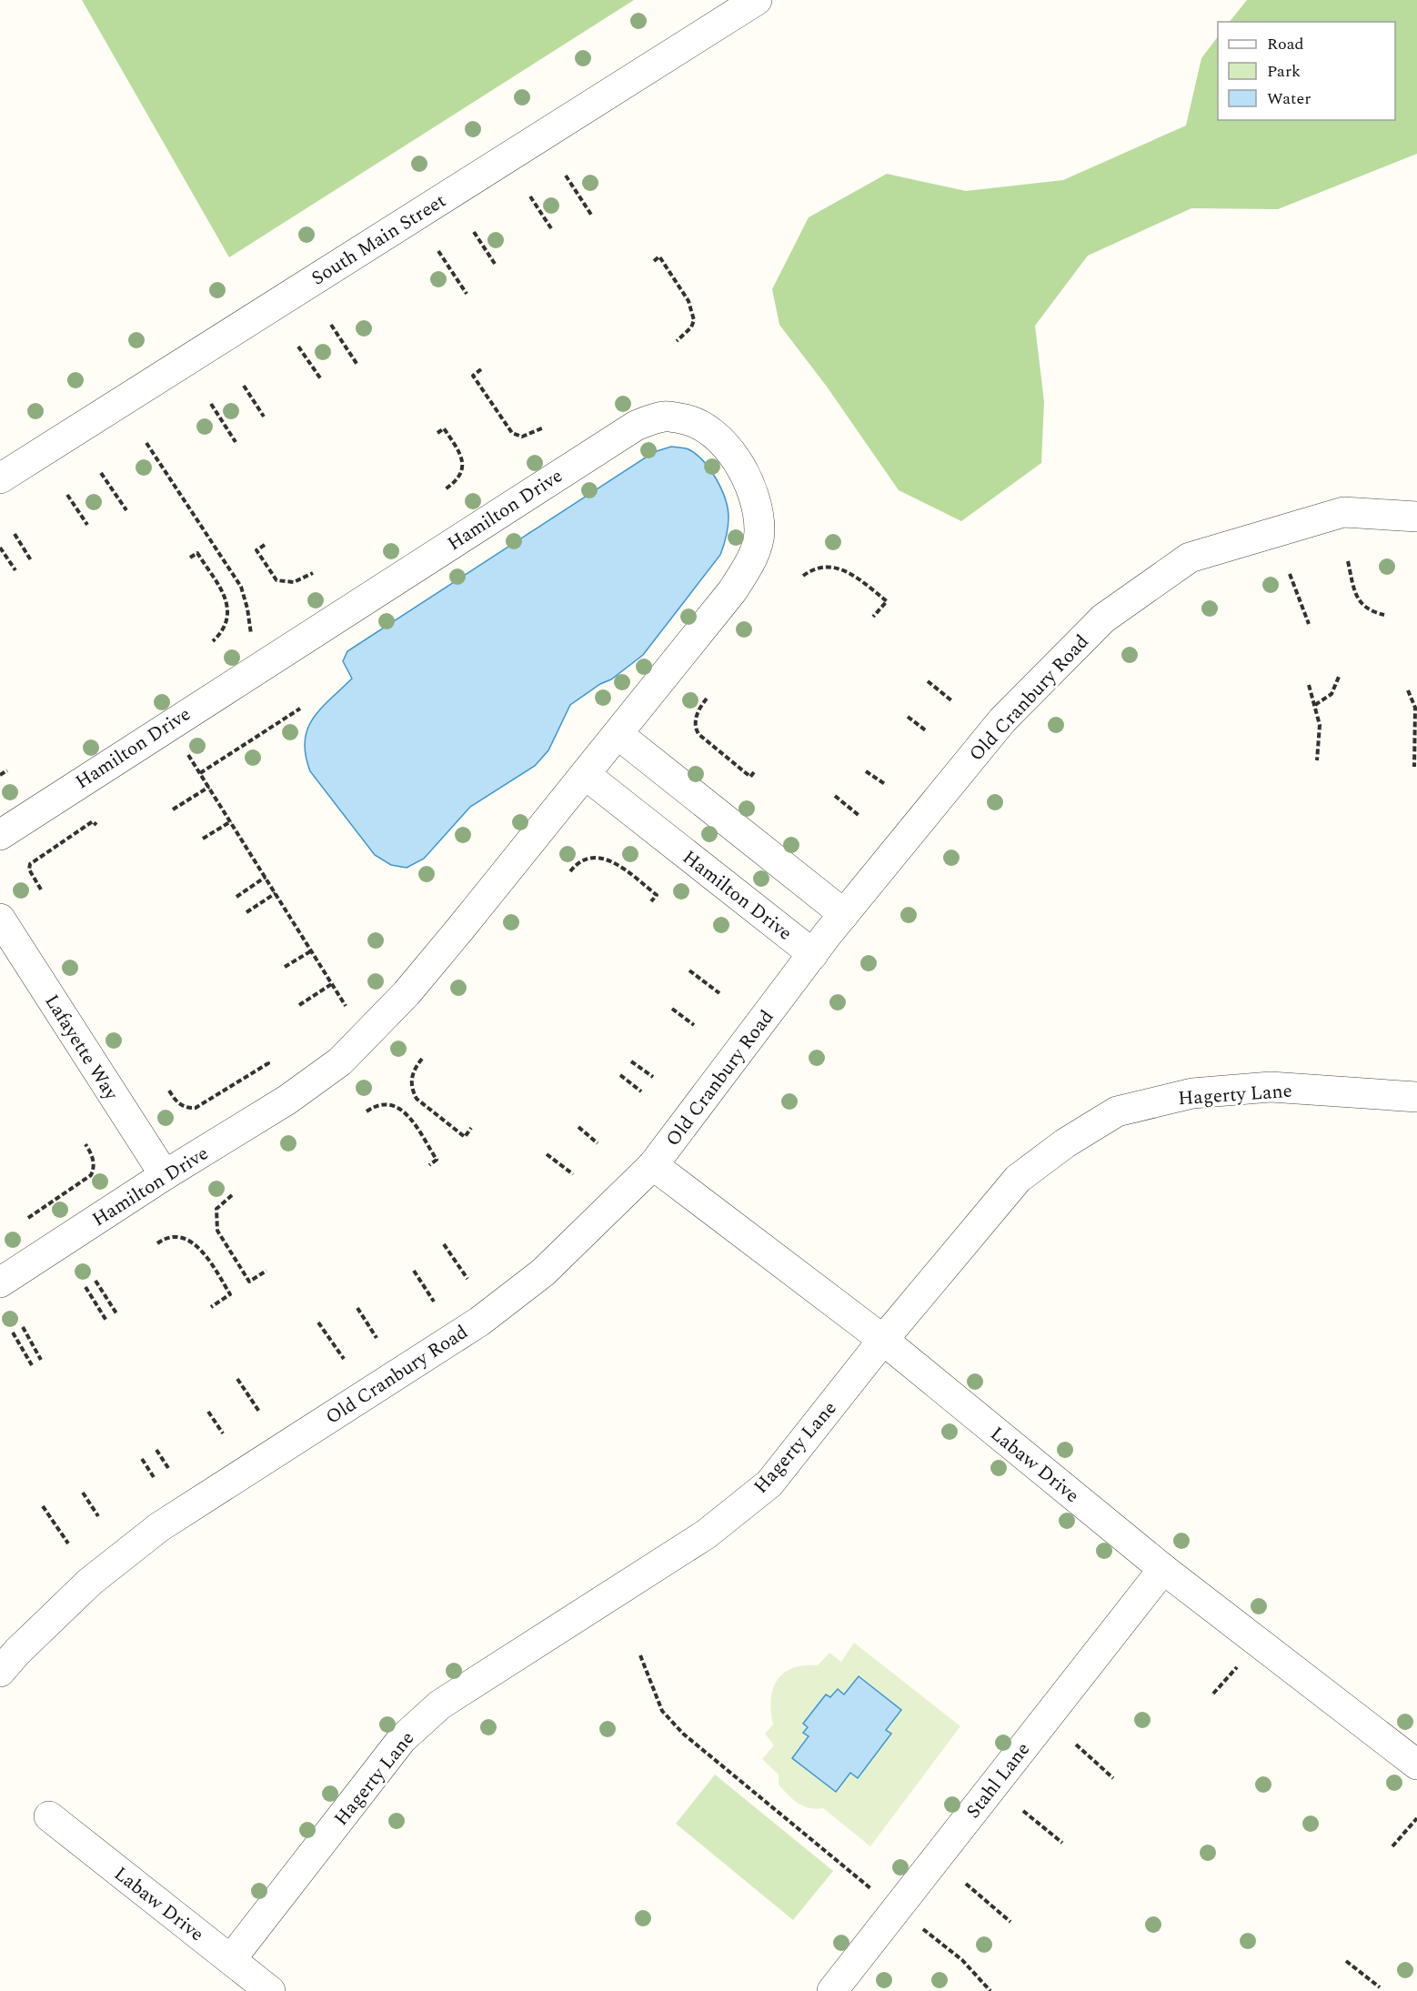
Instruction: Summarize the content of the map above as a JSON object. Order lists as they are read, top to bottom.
{
  "streets": {
    "street": [
      "South Main Street",
      "Hamilton Drive",
      "Old Cranbury Road",
      "Lafayette Way",
      "Hagerty Lane",
      "Labaw Drive",
      "Stahl Lane"
    ]
  },
  "crossings": [
    ["Hamilton Drive", "Old Cranbury Road"],
    ["Hamilton Drive", "Lafayette Way"],
    ["Old Cranbury Road", "Labaw Drive"],
    ["Hagerty Lane", "Labaw Drive"],
    ["Labaw Drive", "Stahl Lane"]
  ],
  "legend": ["Road", "Park", "Water"]
}
